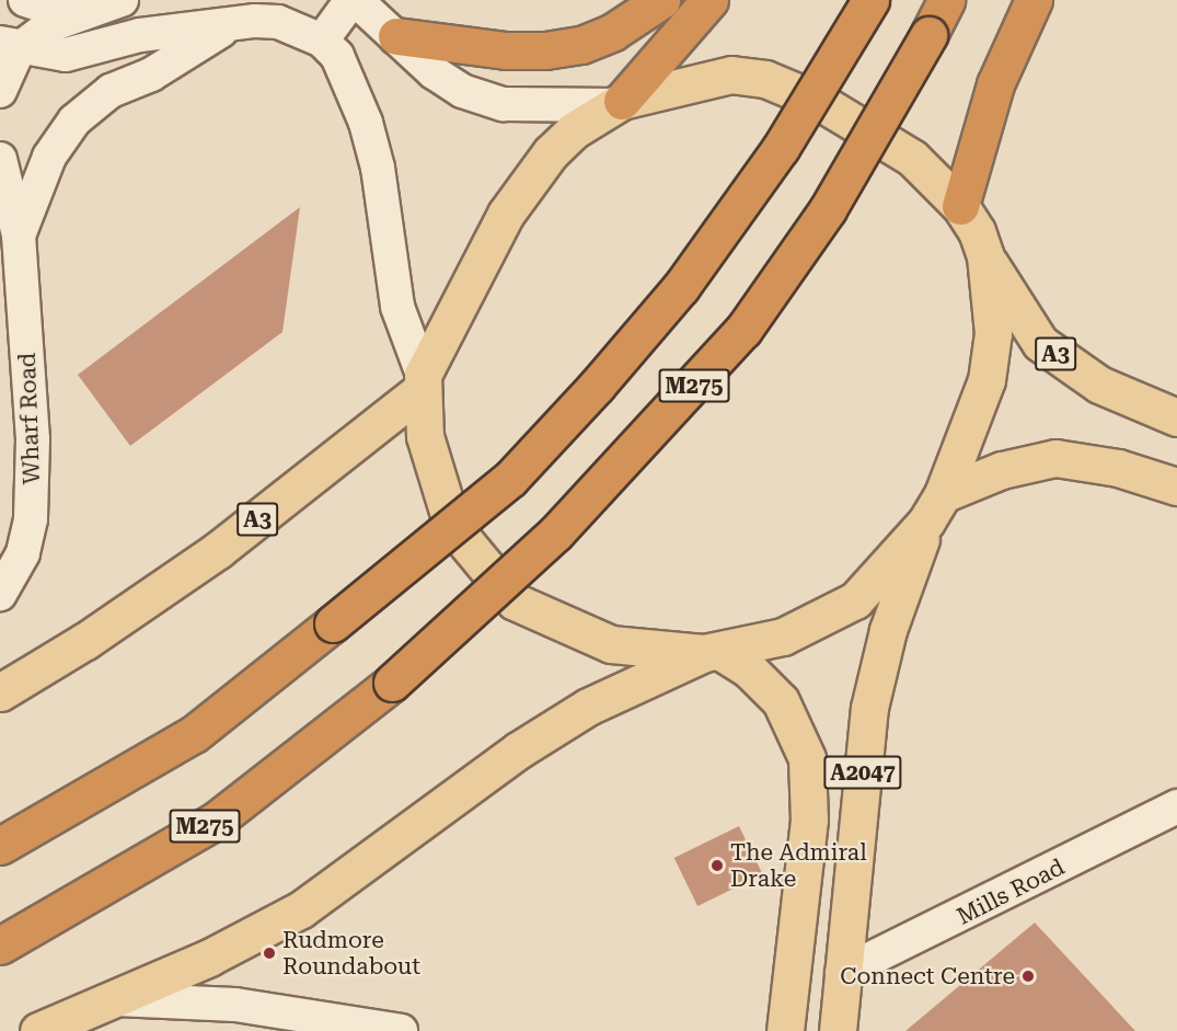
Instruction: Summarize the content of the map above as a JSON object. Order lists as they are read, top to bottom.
{
  "streets": {
    "highway": ["M275"],
    "main road": ["A3", "A2047"],
    "street": ["Wharf Road", "Mills Road"]
  },
  "crossings": [
    ["A2047", "Mills Road"]
  ],
  "places": ["The Admiral Drake", "Rudmore Roundabout", "Connect Centre"]
}
